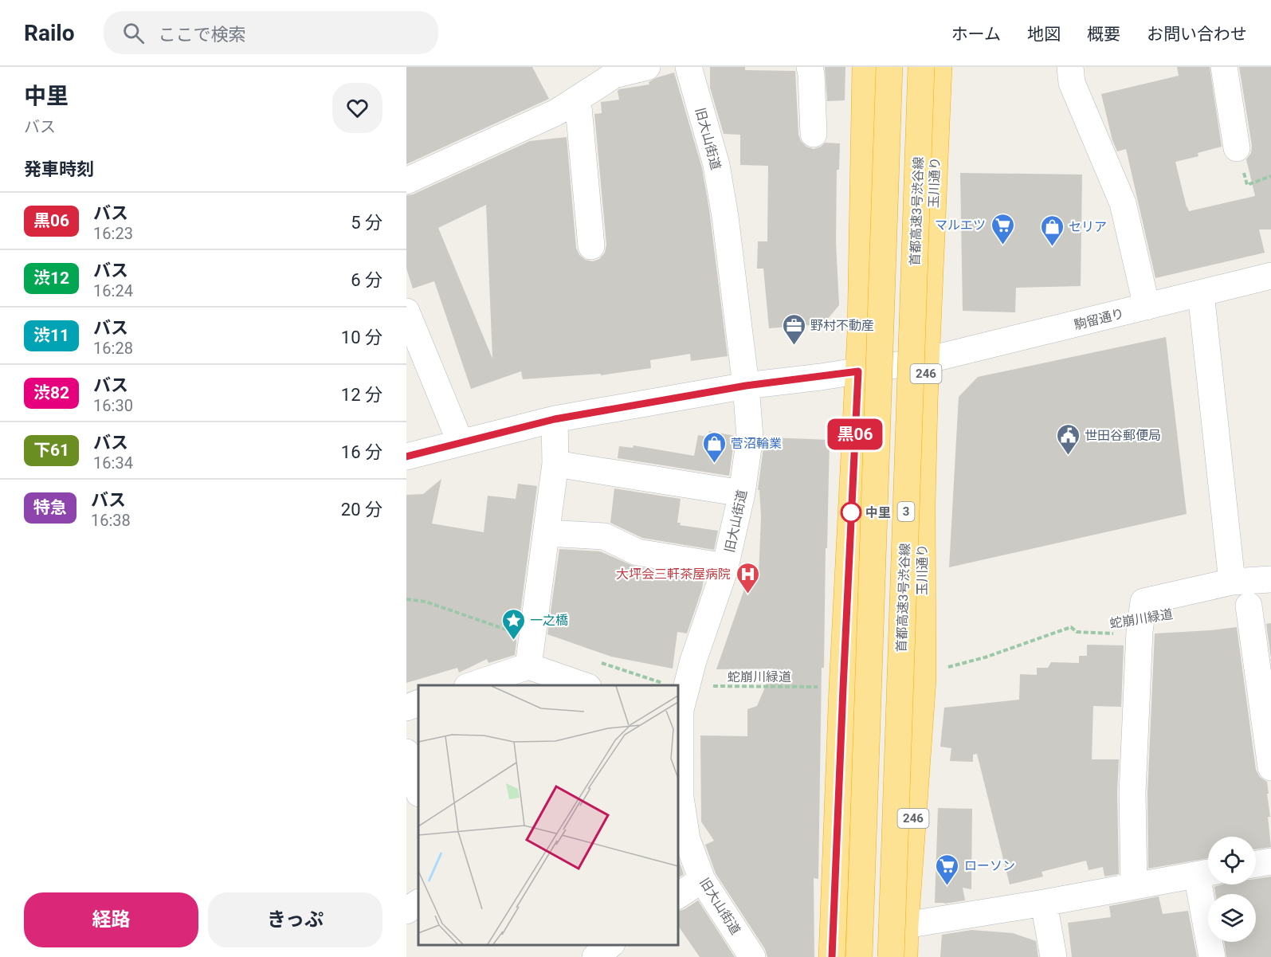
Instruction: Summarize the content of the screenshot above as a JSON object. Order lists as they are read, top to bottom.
{
  "streets": {
    "highway": [
      "玉川通り",
      "首都高速3号渋谷線",
      "246",
      "3"
    ],
    "street": ["旧大山街道", "駒留通り"],
    "path": ["蛇崩川緑道"]
  },
  "crossings": [
    ["旧大山街道", "駒留通り"],
    ["旧大山街道", "蛇崩川緑道"],
    ["玉川通り", "駒留通り"]
  ],
  "places": {
    "supermarket": ["マルエツ", "ローソン"],
    "shop": ["セリア", "菅沼輪業"],
    "office": ["野村不動産"],
    "public building": ["世田谷郵便局"],
    "other": ["中里"],
    "hospital": ["大坪会三軒茶屋病院"],
    "place": ["一之橋"]
  },
  "lines": ["bus line 黒06"],
  "page": {
    "header": "Railo",
    "search": "ここで検索",
    "nav": [
      "ホーム",
      "地図",
      "概要",
      "お問い合わせ"
    ],
    "heading": [
      ["中里", "バス"],
      "発車時刻"
    ],
    "on_map": "黒06",
    "list": [
      {
        "mark": "黒06",
        "name": "バス",
        "note": "16:23",
        "value": "5 分"
      },
      {
        "mark": "渋12",
        "name": "バス",
        "note": "16:24",
        "value": "6 分"
      },
      {
        "mark": "渋11",
        "name": "バス",
        "note": "16:28",
        "value": "10 分"
      },
      {
        "mark": "渋82",
        "name": "バス",
        "note": "16:30",
        "value": "12 分"
      },
      {
        "mark": "下61",
        "name": "バス",
        "note": "16:34",
        "value": "16 分"
      },
      {
        "mark": "特急",
        "name": "バス",
        "note": "16:38",
        "value": "20 分"
      }
    ],
    "buttons": ["経路", "きっぷ"]
  }
}
